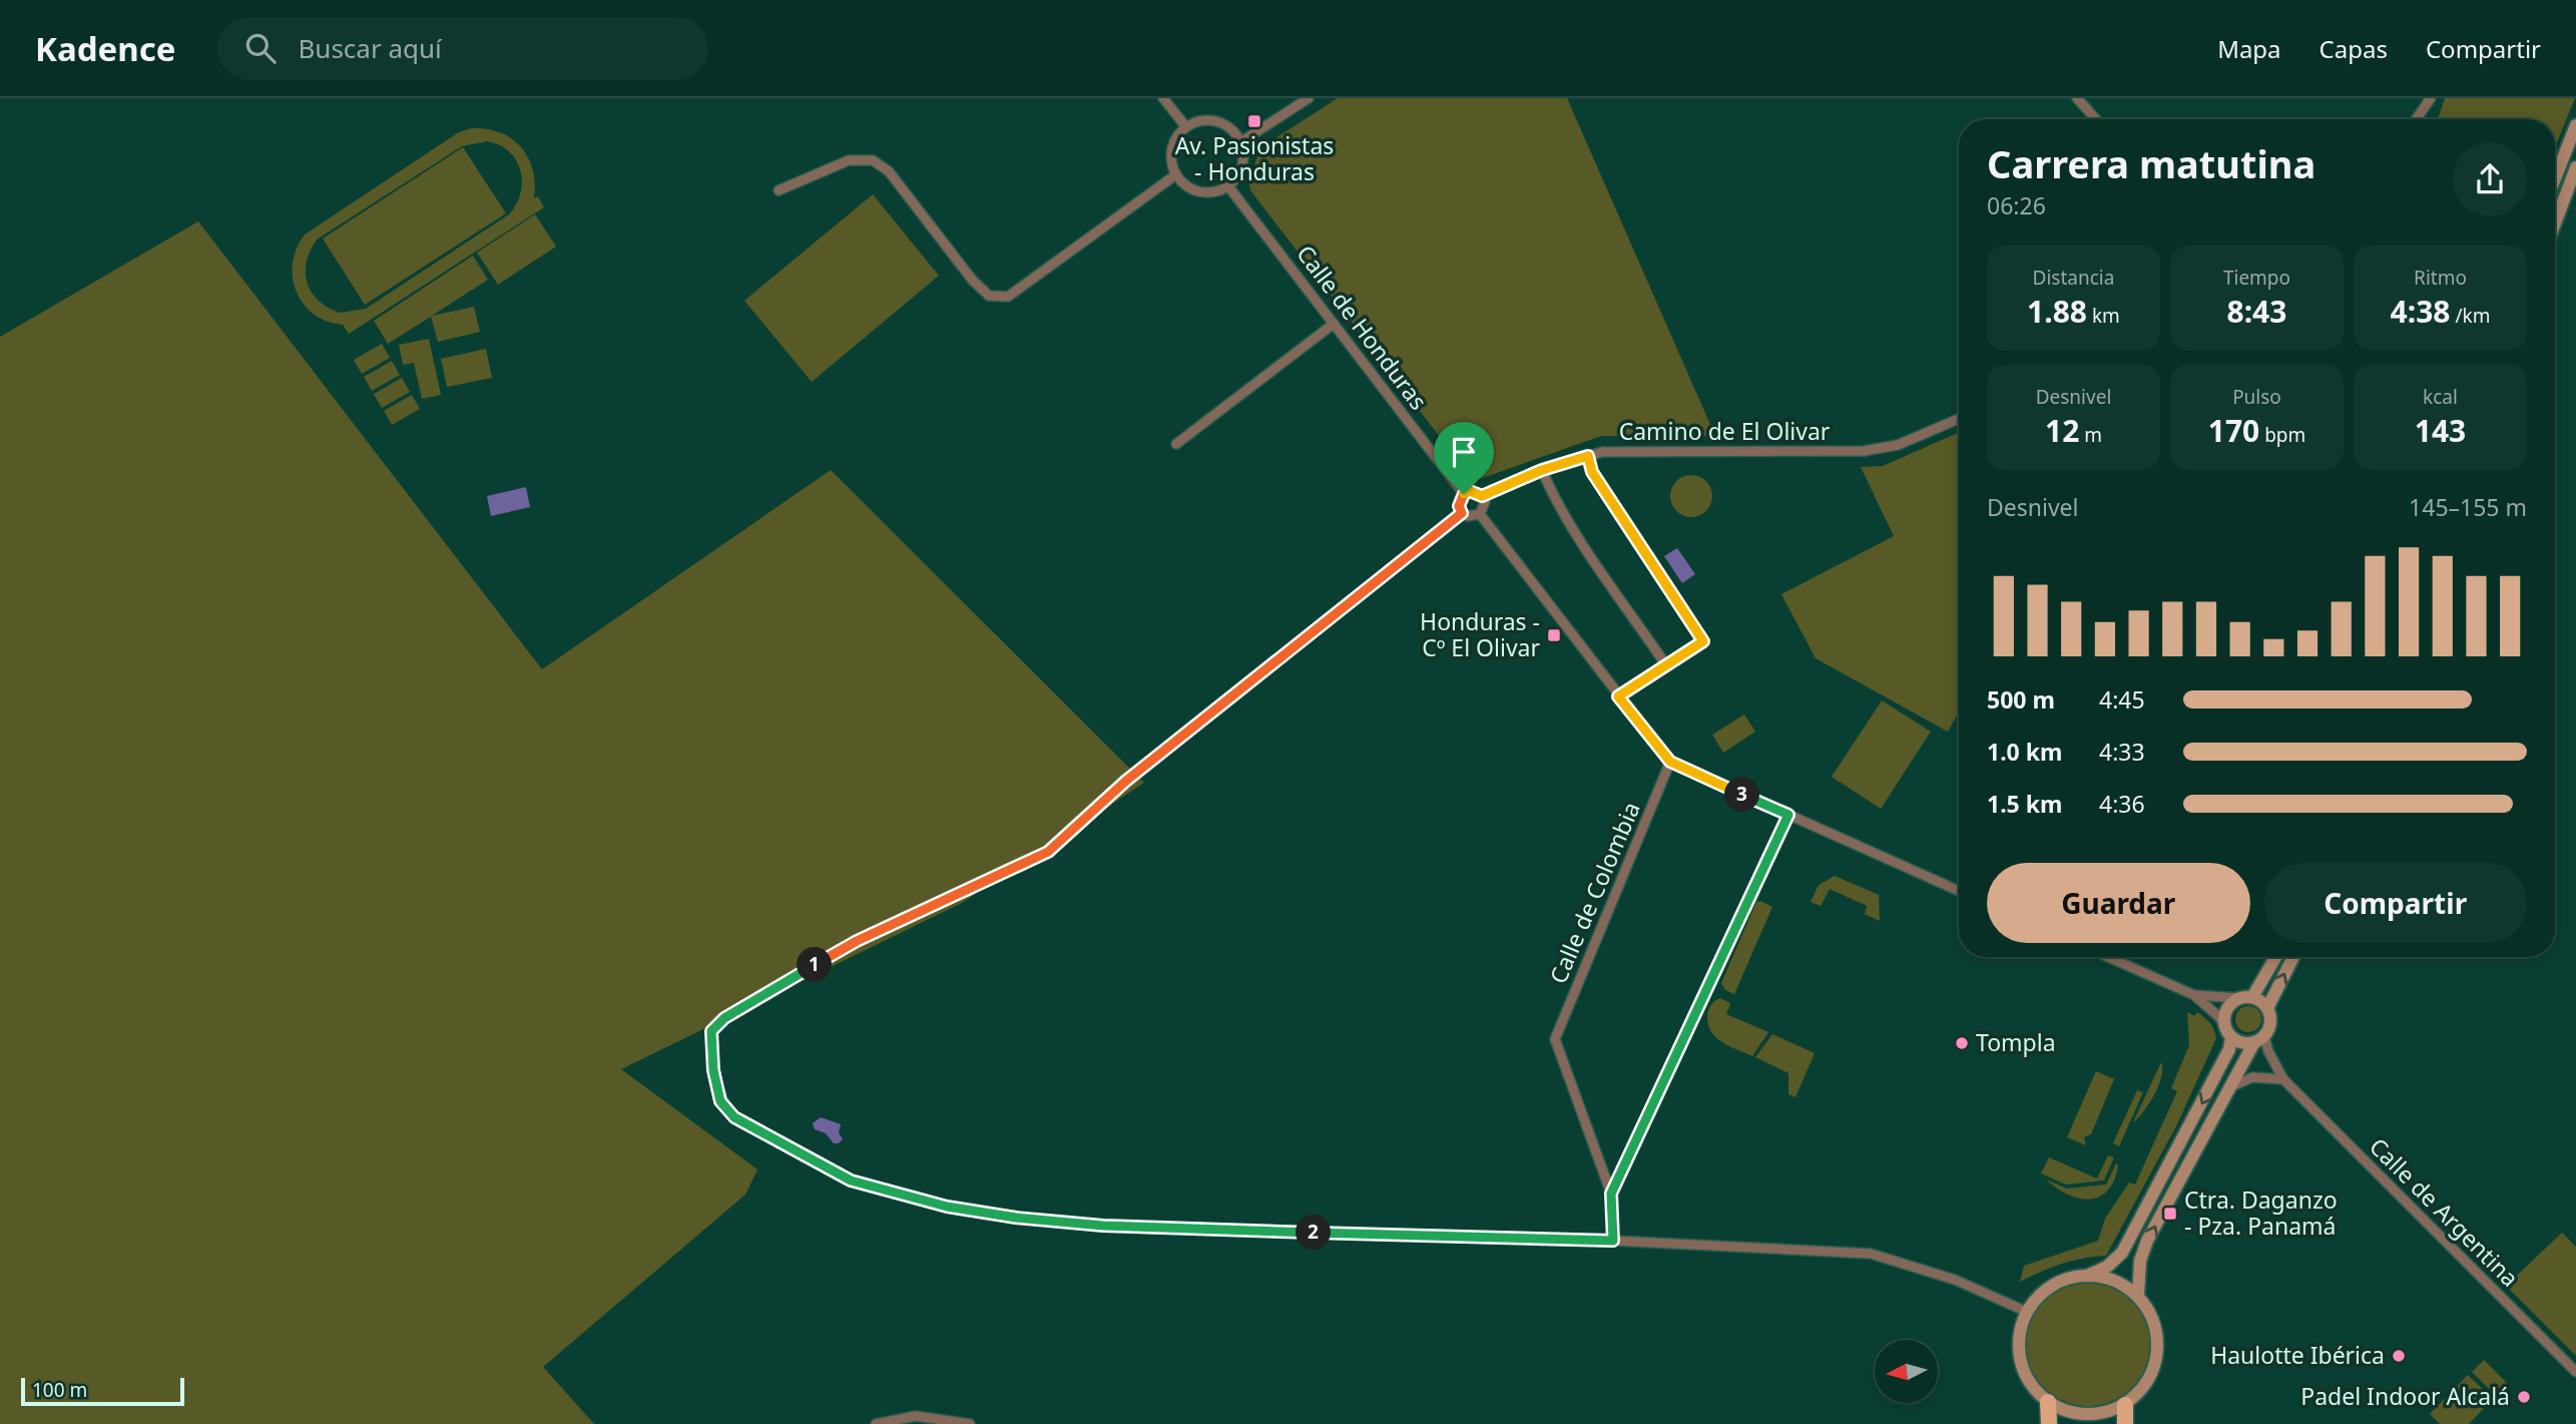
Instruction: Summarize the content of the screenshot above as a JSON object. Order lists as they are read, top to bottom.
{
  "streets": {
    "street": [
      "Calle de Honduras",
      "Camino de El Olivar",
      "Calle de Colombia",
      "Calle de Argentina"
    ]
  },
  "crossings": [
    ["Calle de Honduras", "Camino de El Olivar"]
  ],
  "places": {
    "transit": ["Av. Pasionistas - Honduras", "Honduras - Cº El Olivar", "Ctra. Daganzo - Pza. Panamá"],
    "other": ["Tompla", "Haulotte Ibérica", "Padel Indoor Alcalá"]
  },
  "scale_bar": "100 m",
  "north": "left",
  "page": {
    "header": "Kadence",
    "search": "Buscar aquí",
    "nav": ["Mapa", "Capas", "Compartir"],
    "heading": ["Carrera matutina", "06:26"],
    "stats": [
      ["Distancia", "1.88 km"],
      ["Tiempo", "8:43"],
      ["Ritmo", "4:38 /km"],
      ["Desnivel", "12 m"],
      ["Pulso", "170 bpm"],
      ["kcal", "143"]
    ],
    "chart": ["Desnivel", "145–155 m"],
    "list": [
      {
        "name": "500 m",
        "note": "4:45"
      },
      {
        "name": "1.0 km",
        "note": "4:33"
      },
      {
        "name": "1.5 km",
        "note": "4:36"
      }
    ],
    "pins": ["3", "1", "2"],
    "buttons": ["Guardar", "Compartir"],
    "scale": "100 m"
  }
}
